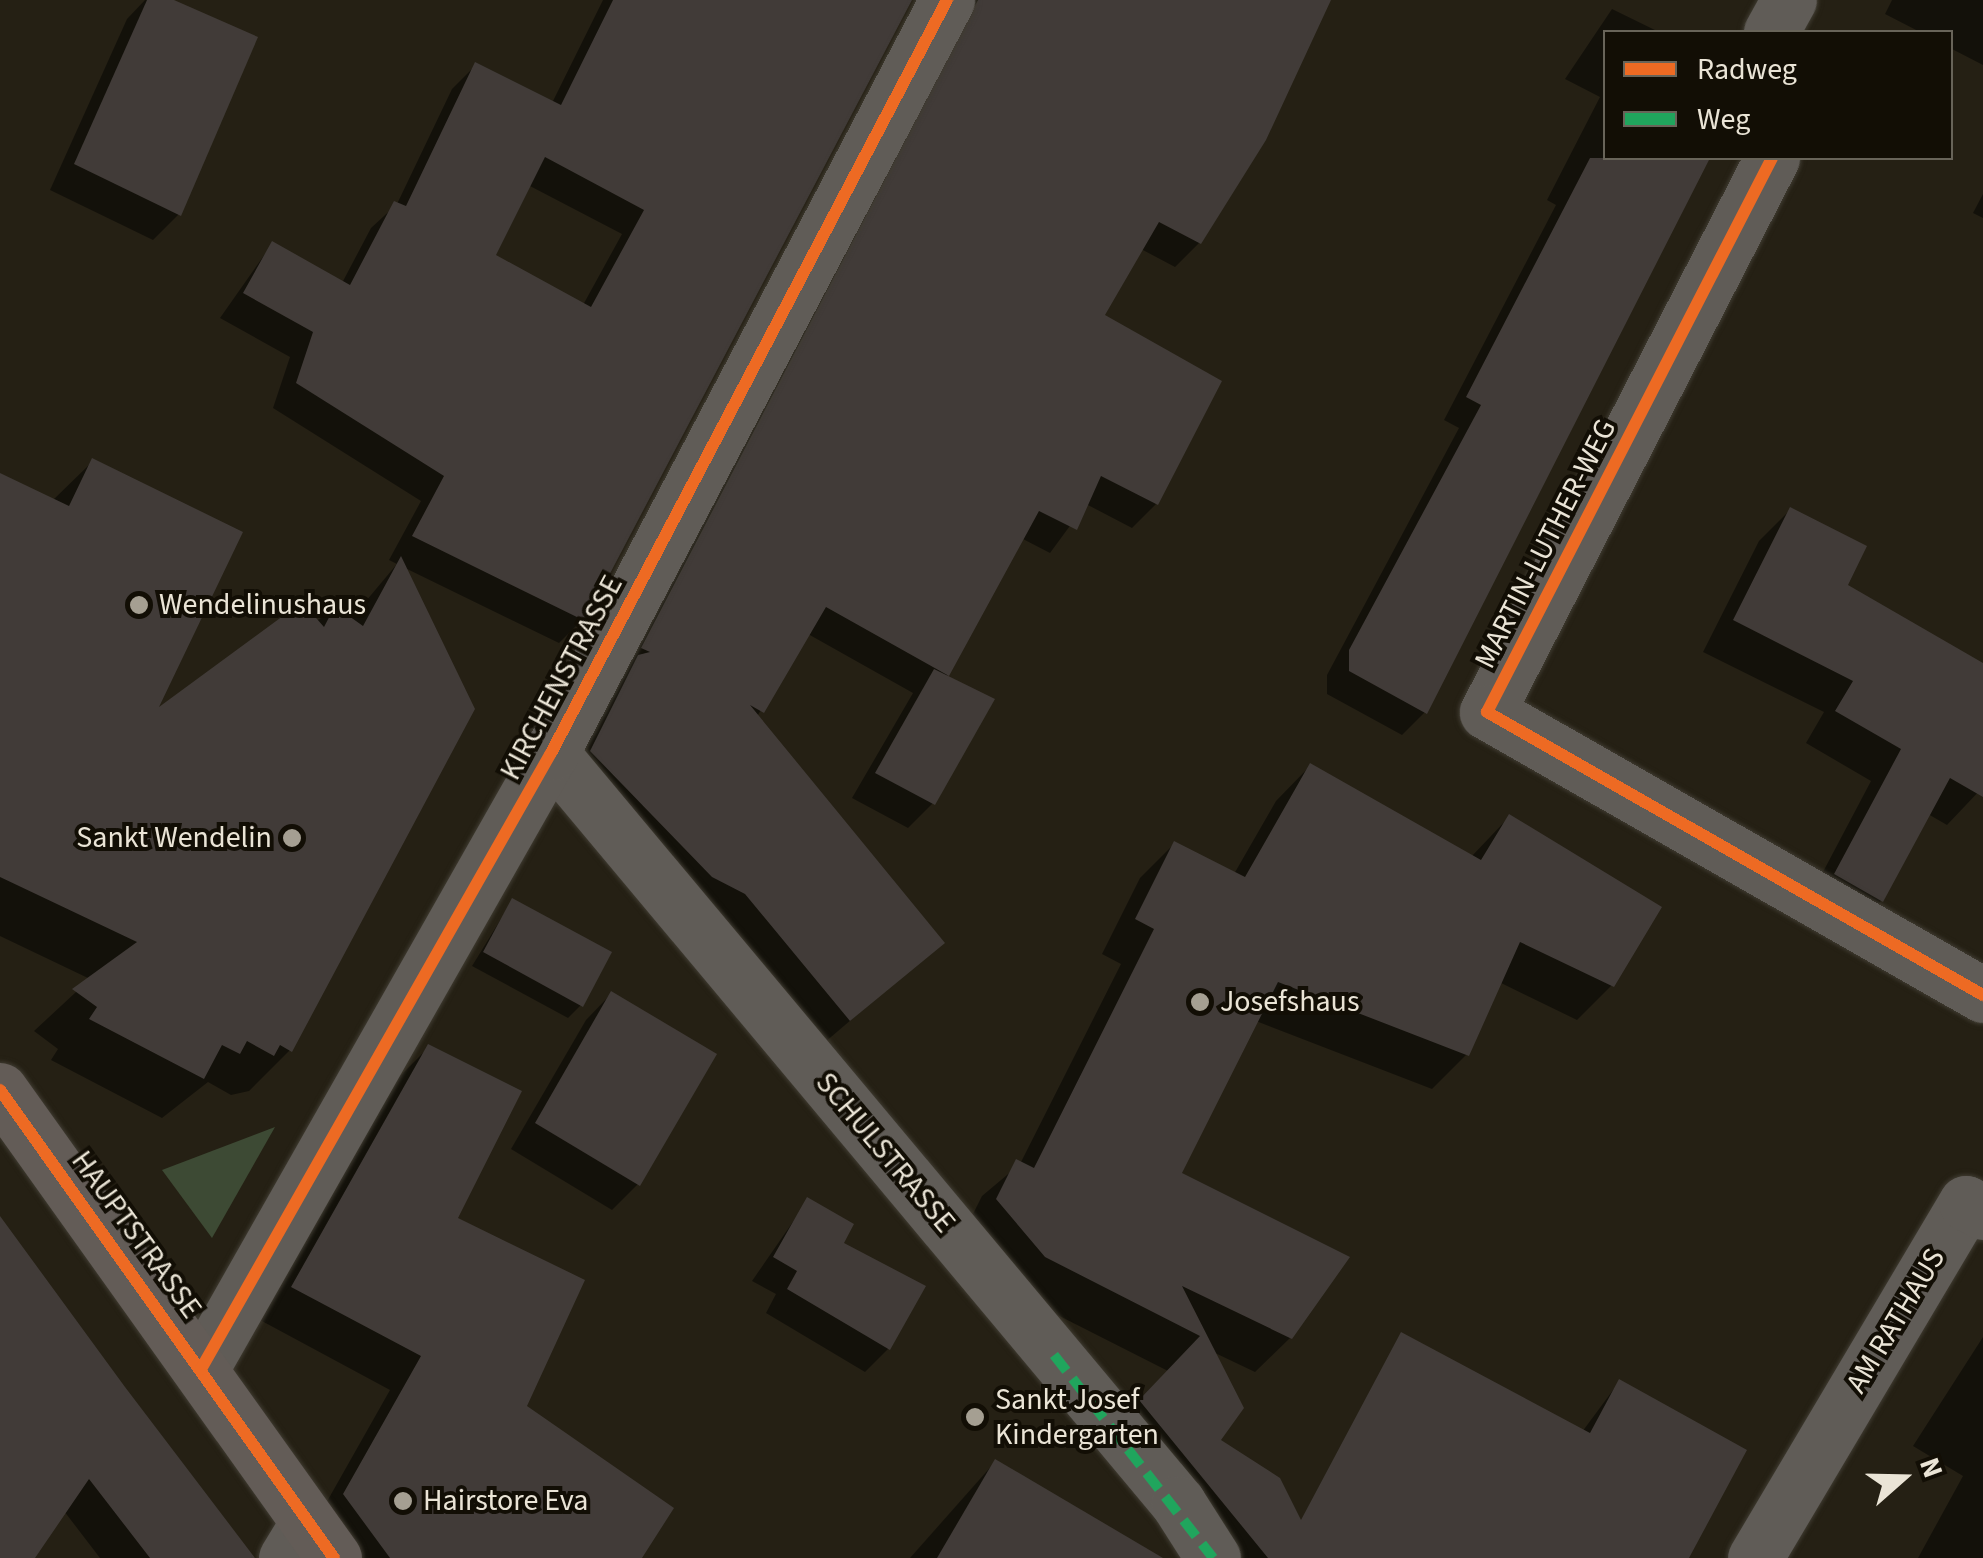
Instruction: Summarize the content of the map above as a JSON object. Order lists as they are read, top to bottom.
{
  "streets": {
    "street": [
      "MARTIN-LUTHER-WEG",
      "KIRCHENSTRASSE",
      "SCHULSTRASSE",
      "HAUPTSTRASSE",
      "AM RATHAUS"
    ]
  },
  "crossings": [
    ["KIRCHENSTRASSE", "SCHULSTRASSE"],
    ["KIRCHENSTRASSE", "HAUPTSTRASSE"]
  ],
  "places": [
    "Wendelinushaus",
    "Sankt Wendelin",
    "Josefshaus",
    "Sankt Josef Kindergarten",
    "Hairstore Eva"
  ],
  "legend": ["Radweg", "Weg"],
  "north": "right"
}
